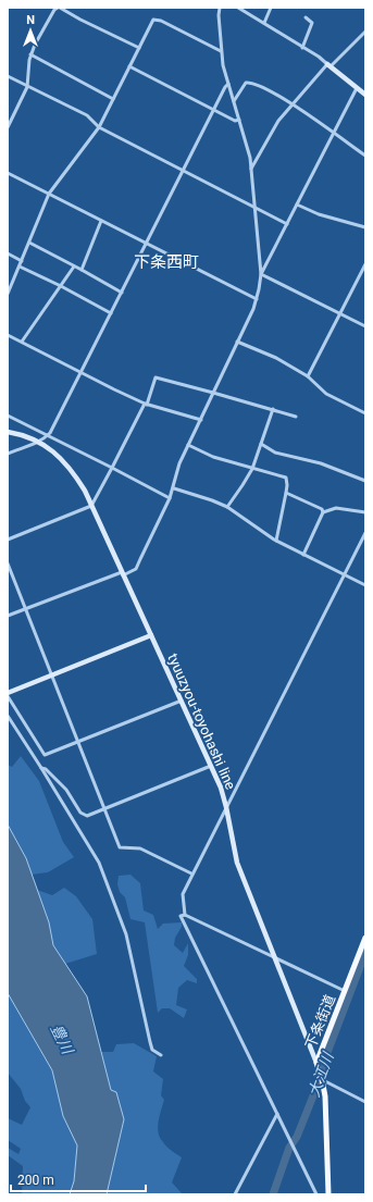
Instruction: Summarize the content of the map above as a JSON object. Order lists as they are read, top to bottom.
{
  "streets": {
    "main road": ["tyuuzyou-toyohashi line", "下条街道"]
  },
  "crossings": [
    ["tyuuzyou-toyohashi line", "下条街道"]
  ],
  "districts": ["下条西町"],
  "water": ["豊川", "大江川"],
  "scale_bar": "200 m",
  "north": "top"
}
